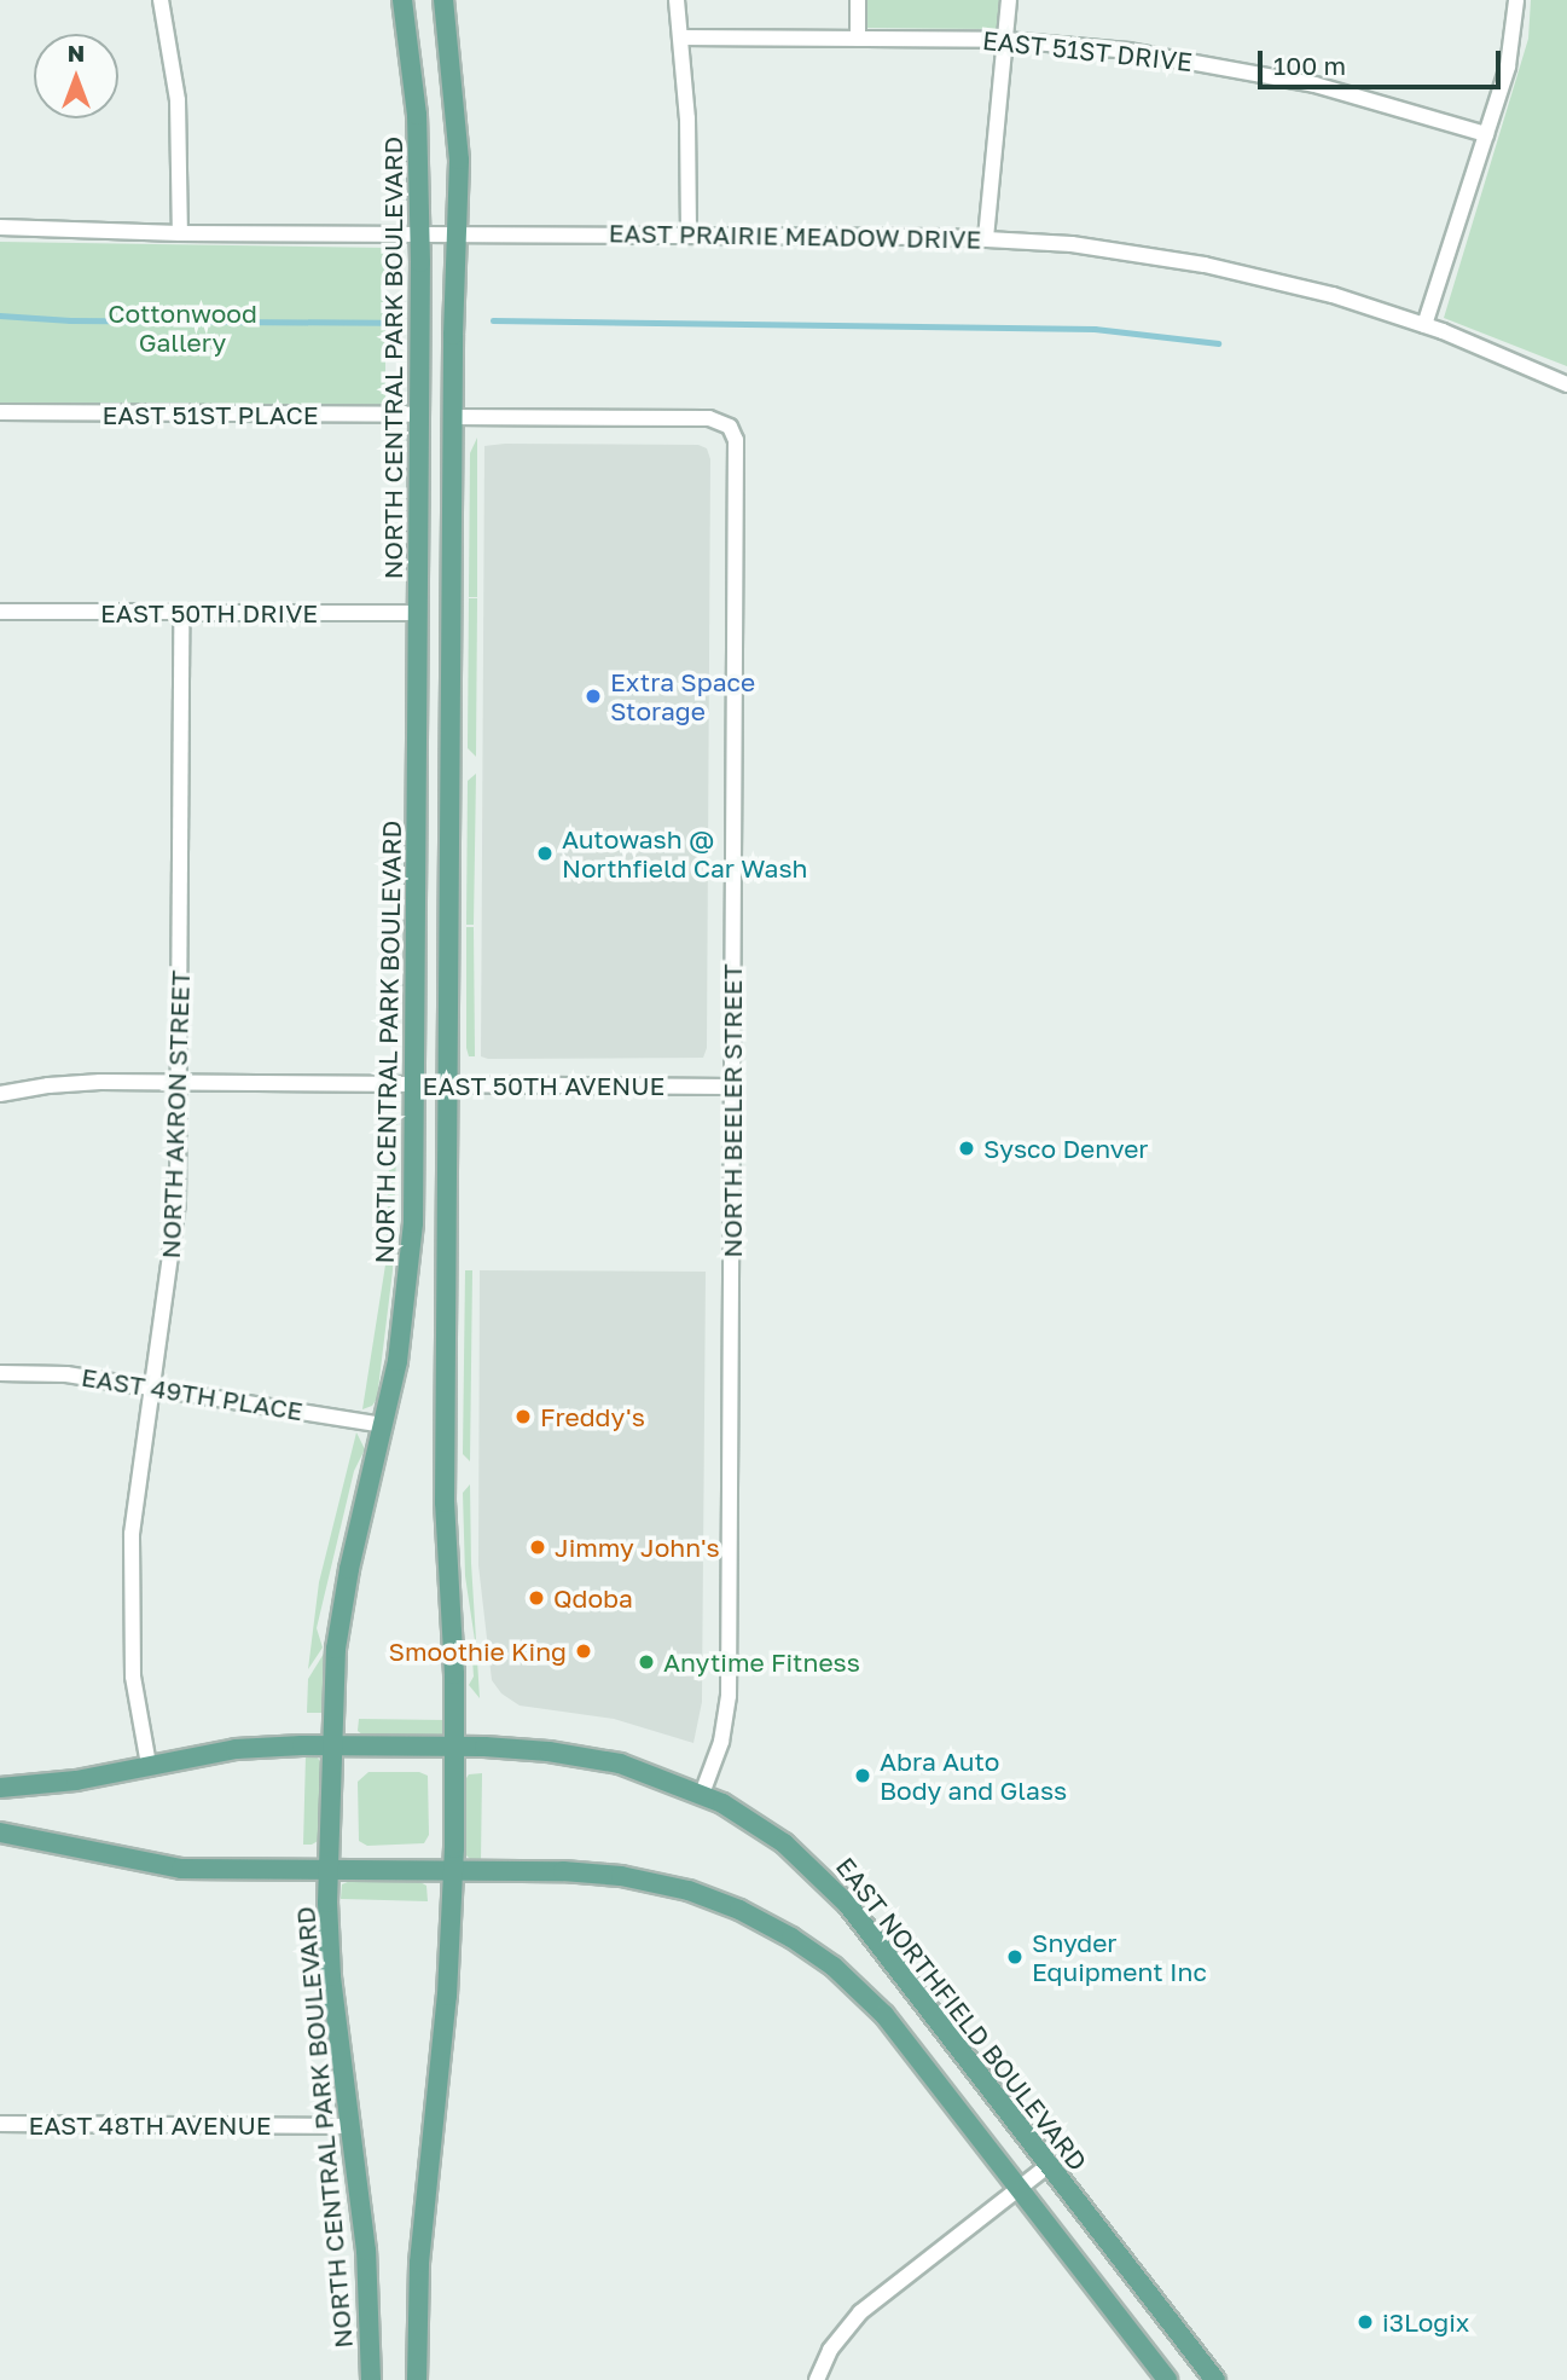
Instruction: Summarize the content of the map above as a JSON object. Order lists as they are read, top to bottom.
{
  "streets": {
    "main road": ["NORTH CENTRAL PARK BOULEVARD", "EAST NORTHFIELD BOULEVARD"],
    "street": [
      "EAST 51ST DRIVE",
      "EAST PRAIRIE MEADOW DRIVE",
      "EAST 51ST PLACE",
      "EAST 50TH DRIVE",
      "EAST 50TH AVENUE",
      "NORTH BEELER STREET",
      "NORTH AKRON STREET",
      "EAST 49TH PLACE",
      "EAST 48TH AVENUE"
    ]
  },
  "crossings": [
    ["EAST PRAIRIE MEADOW DRIVE", "NORTH CENTRAL PARK BOULEVARD"],
    ["NORTH CENTRAL PARK BOULEVARD", "EAST 51ST PLACE"],
    ["NORTH CENTRAL PARK BOULEVARD", "EAST 50TH DRIVE"],
    ["NORTH CENTRAL PARK BOULEVARD", "EAST 50TH AVENUE"],
    ["NORTH CENTRAL PARK BOULEVARD", "EAST 49TH PLACE"],
    ["NORTH CENTRAL PARK BOULEVARD", "EAST NORTHFIELD BOULEVARD"],
    ["NORTH CENTRAL PARK BOULEVARD", "EAST 48TH AVENUE"],
    ["EAST 50TH DRIVE", "NORTH AKRON STREET"],
    ["EAST 50TH AVENUE", "NORTH BEELER STREET"],
    ["EAST 50TH AVENUE", "NORTH AKRON STREET"],
    ["NORTH BEELER STREET", "EAST NORTHFIELD BOULEVARD"],
    ["NORTH AKRON STREET", "EAST 49TH PLACE"],
    ["NORTH AKRON STREET", "EAST NORTHFIELD BOULEVARD"]
  ],
  "parks": ["Cottonwood Gallery"],
  "places": [
    "Extra Space Storage",
    "Autowash @ Northfield Car Wash",
    "Sysco Denver",
    "Freddy's",
    "Jimmy John's",
    "Qdoba",
    "Smoothie King",
    "Anytime Fitness",
    "Abra Auto Body and Glass",
    "Snyder Equipment Inc",
    "i3Logix"
  ],
  "scale_bar": "100 m",
  "north": "top"
}
